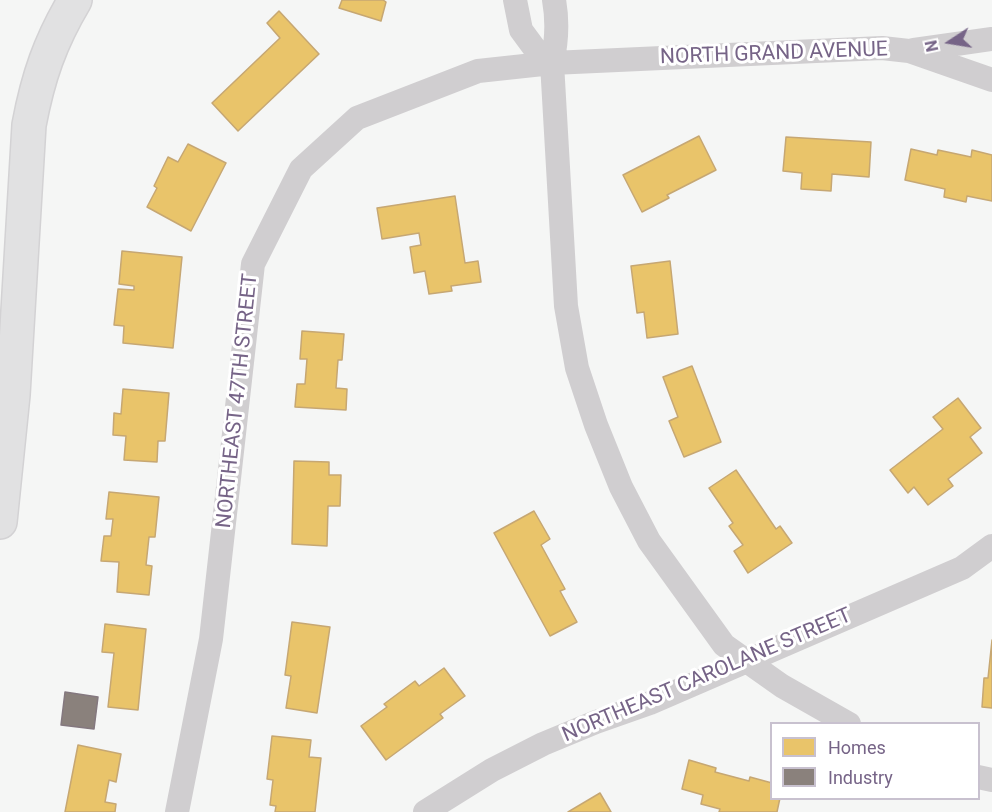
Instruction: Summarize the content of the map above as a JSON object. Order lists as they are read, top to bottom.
{
  "streets": {
    "street": ["NORTH GRAND AVENUE", "NORTHEAST 47TH STREET", "NORTHEAST CAROLANE STREET"]
  },
  "crossings": [
    ["NORTH GRAND AVENUE", "NORTHEAST 47TH STREET"]
  ],
  "legend": ["Homes", "Industry"],
  "north": "left"
}
